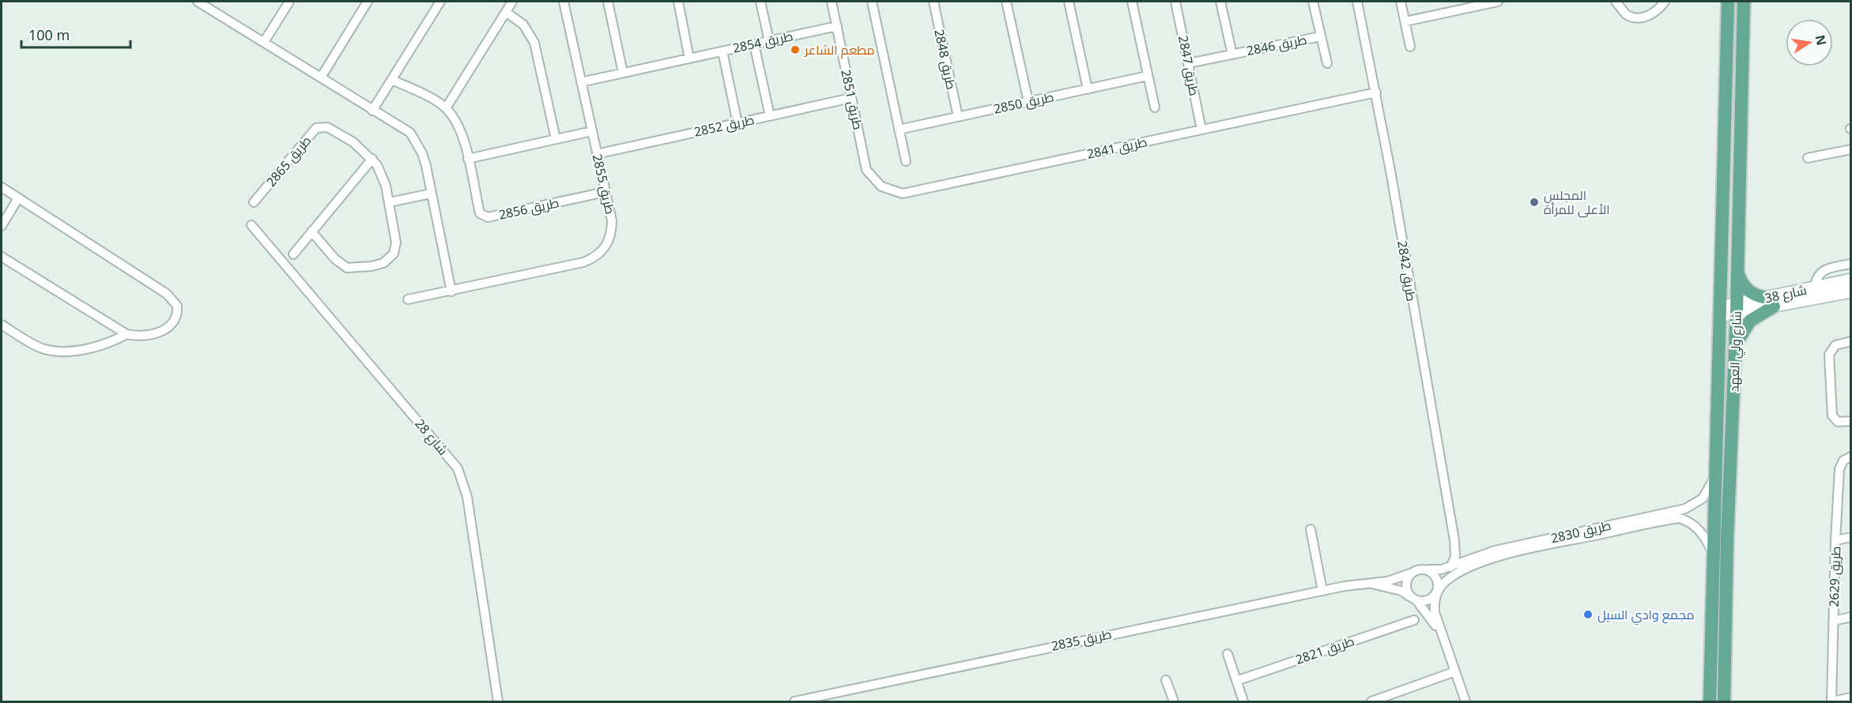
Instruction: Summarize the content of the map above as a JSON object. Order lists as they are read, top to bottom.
{
  "streets": {
    "main road": ["شارع ولي العهد"],
    "street": [
      "طريق 2854",
      "طريق 2846",
      "طريق 2848",
      "طريق 2847",
      "طريق 2851",
      "طريق 2850",
      "طريق 2852",
      "طريق 2841",
      "طريق 2865",
      "طريق 2855",
      "طريق 2856",
      "طريق 2842",
      "شارع 38",
      "شارع 28",
      "طريق 2830",
      "طريق 2629",
      "طريق 2835",
      "طريق 2821"
    ]
  },
  "crossings": [
    ["طريق 2854", "طريق 2851"],
    ["طريق 2854", "طريق 2855"],
    ["طريق 2846", "طريق 2847"],
    ["طريق 2848", "طريق 2850"],
    ["طريق 2847", "طريق 2841"],
    ["طريق 2851", "طريق 2852"],
    ["طريق 2851", "طريق 2841"],
    ["طريق 2852", "طريق 2855"],
    ["طريق 2841", "طريق 2842"],
    ["طريق 2855", "طريق 2856"],
    ["طريق 2842", "طريق 2830"],
    ["شارع 38", "شارع ولي العهد"],
    ["شارع ولي العهد", "طريق 2830"],
    ["طريق 2830", "طريق 2835"]
  ],
  "places": ["مطعم الشاعر", "المجلس الأعلى للمرأة", "مجمع وادي السيل"],
  "scale_bar": "100 m",
  "north": "right"
}
